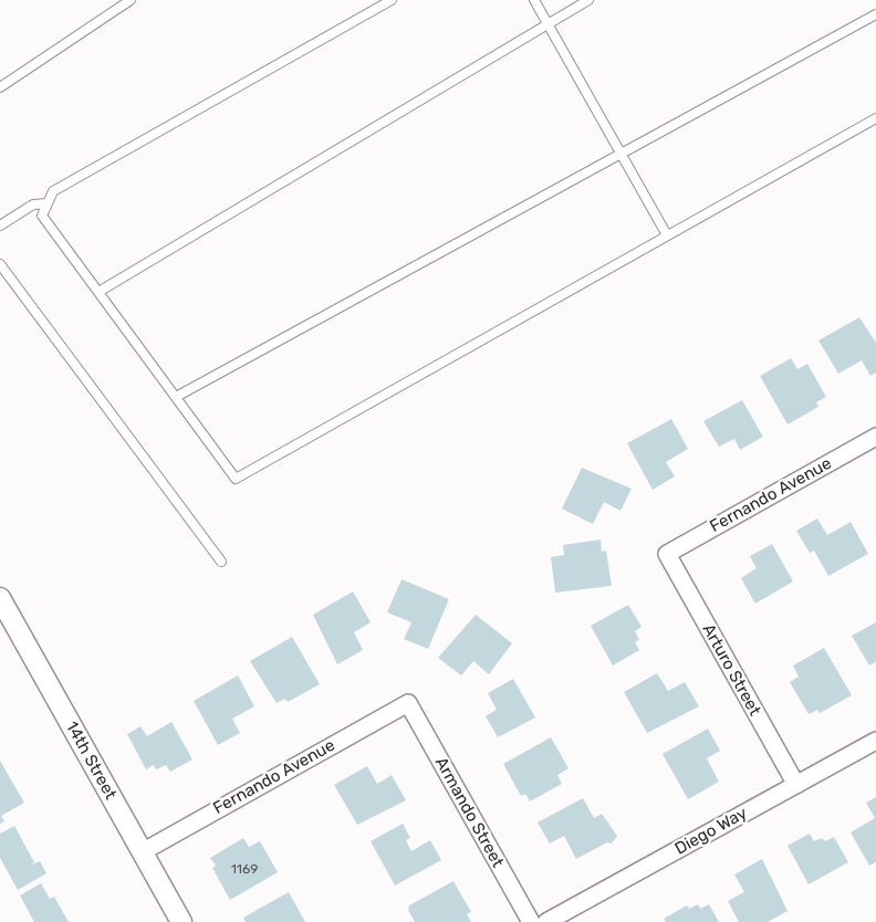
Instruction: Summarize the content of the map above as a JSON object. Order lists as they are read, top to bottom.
{
  "streets": {
    "street": [
      "Fernando Avenue",
      "Arturo Street",
      "14th Street",
      "Armando Street",
      "Diego Way"
    ]
  },
  "crossings": [
    ["Fernando Avenue", "Arturo Street"],
    ["Fernando Avenue", "14th Street"],
    ["Fernando Avenue", "Armando Street"],
    ["Arturo Street", "Diego Way"]
  ],
  "house_numbers": ["1169"]
}
